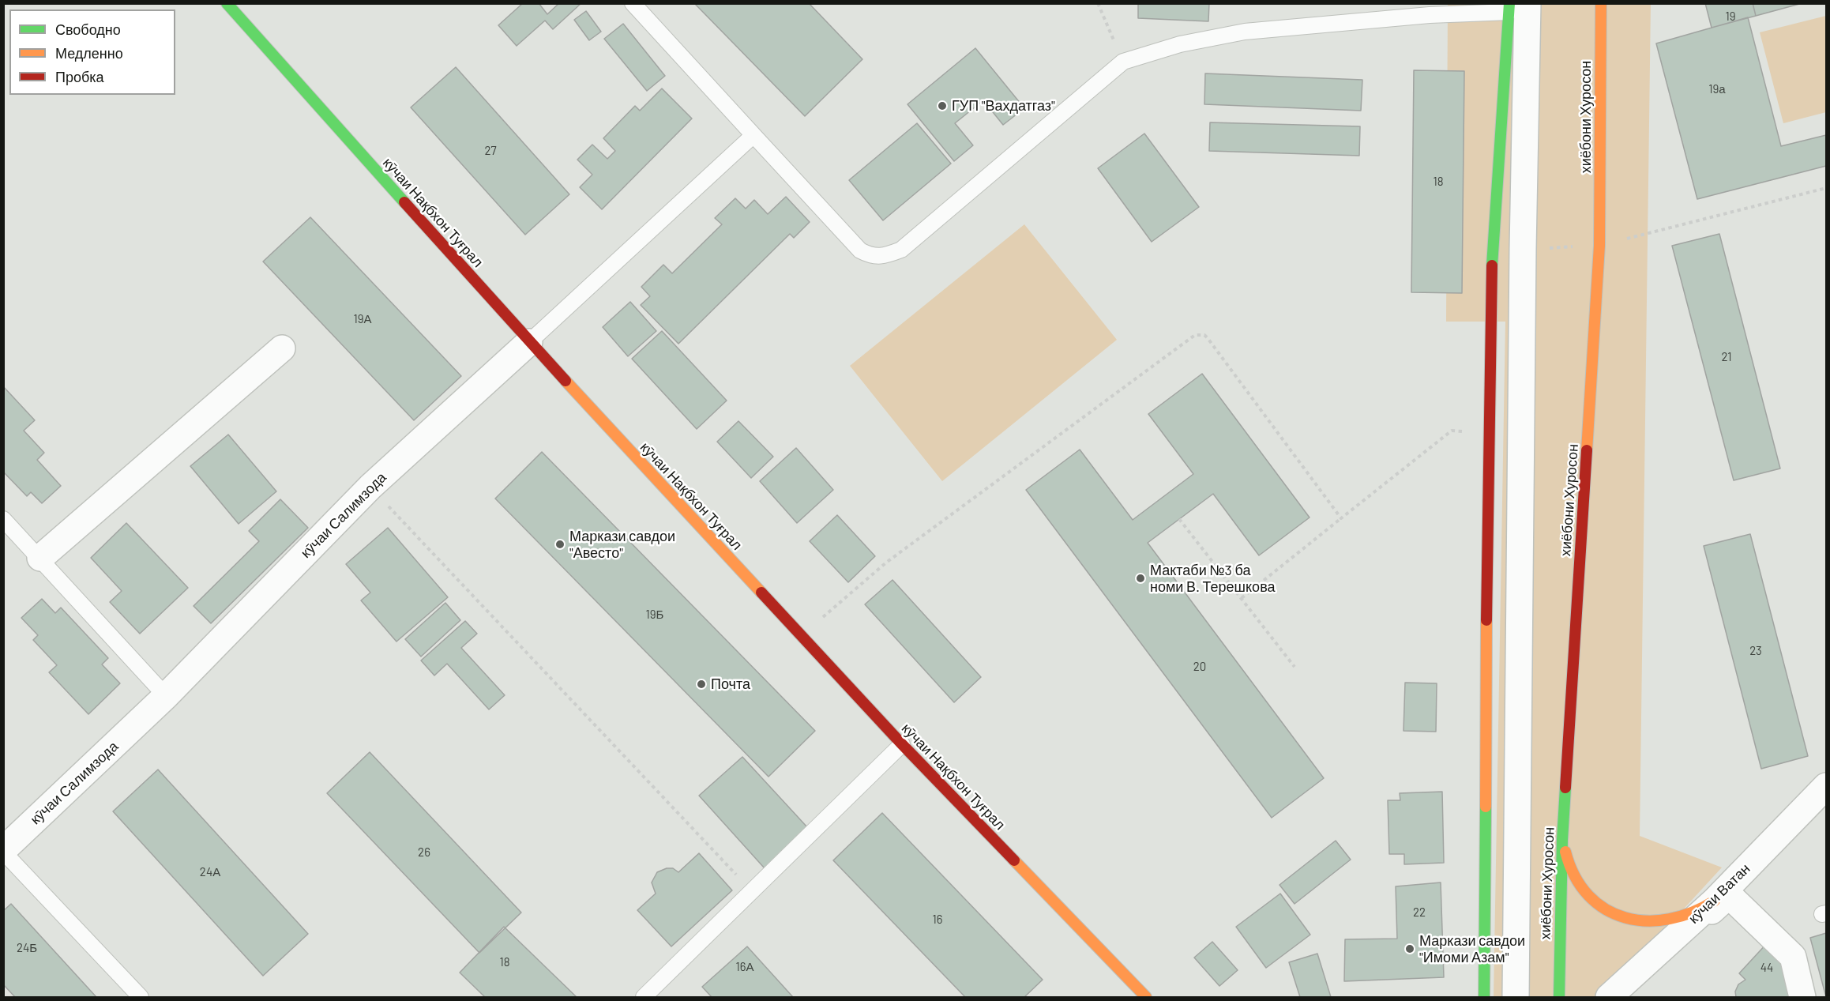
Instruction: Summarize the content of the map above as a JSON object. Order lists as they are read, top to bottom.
{
  "streets": {
    "street": [
      "хиёбони Хуросон",
      "кӯчаи Нақбхон Туғрал",
      "кӯчаи Салимзода",
      "кӯчаи Ватан"
    ]
  },
  "crossings": [
    ["кӯчаи Нақбхон Туғрал", "кӯчаи Салимзода"]
  ],
  "places": [
    "ГУП \"Вахдатгаз\"",
    "Маркази савдои \"Авесто\"",
    "Мактаби №3 ба номи В. Терешкова",
    "Почта",
    "Маркази савдои \"Имоми Азам\""
  ],
  "house_numbers": [
    "19",
    "19а",
    "27",
    "18",
    "19А",
    "21",
    "19Б",
    "23",
    "20",
    "26",
    "24А",
    "22",
    "16",
    "24Б",
    "18",
    "16А",
    "44"
  ],
  "legend": ["Свободно", "Медленно", "Пробка"]
}
